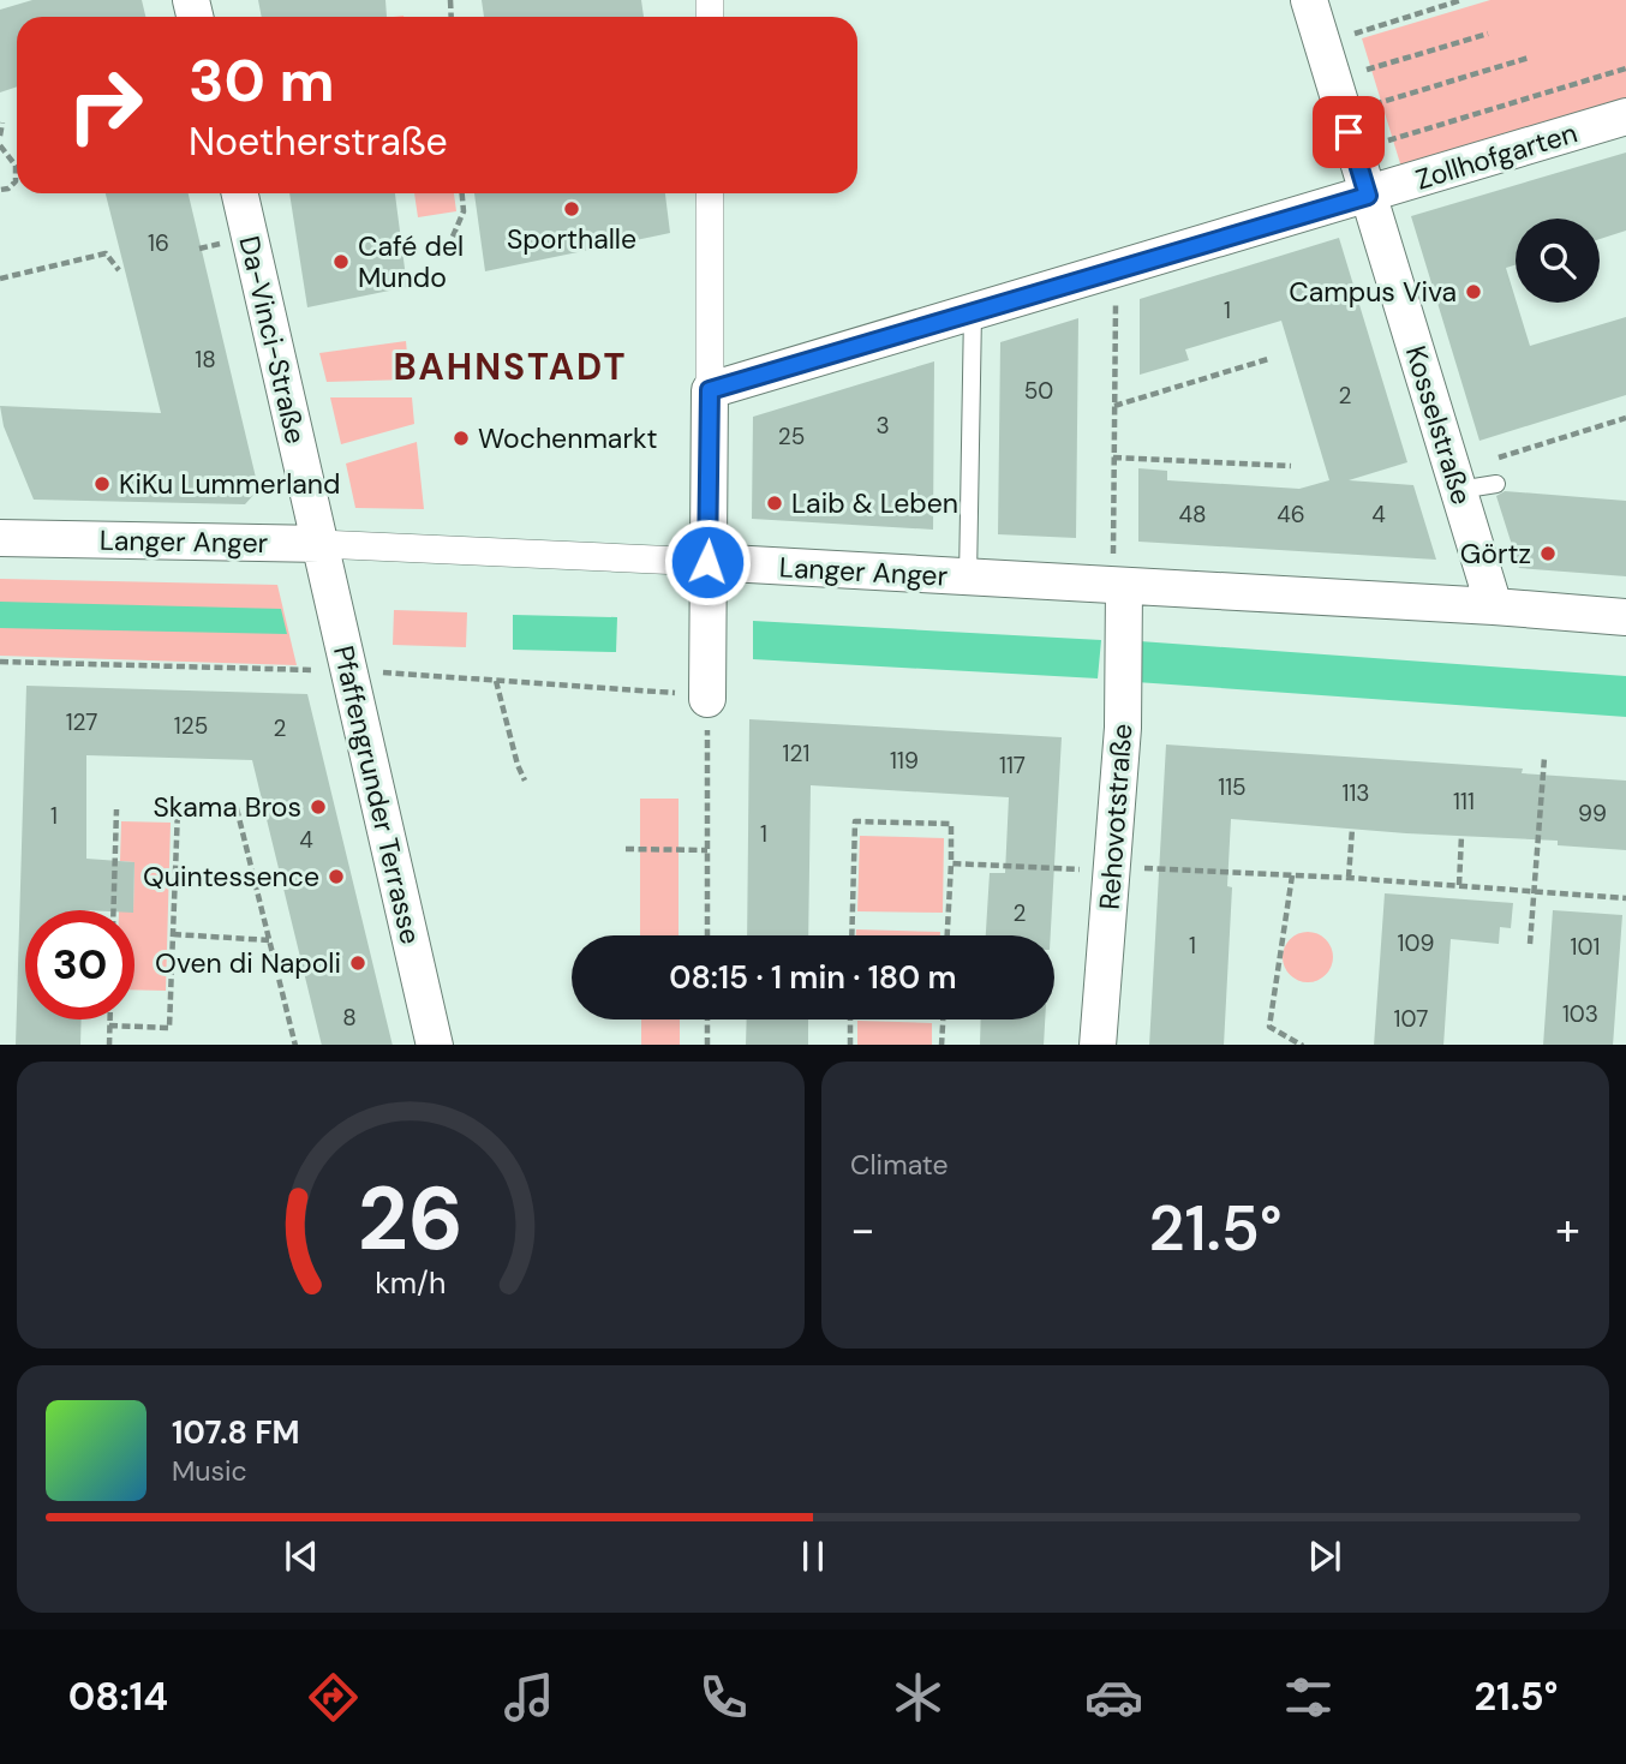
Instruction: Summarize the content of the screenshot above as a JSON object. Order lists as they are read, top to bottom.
{
  "streets": {
    "street": [
      "Zollhofgarten",
      "Da-Vinci-Straße",
      "Kosselstraße",
      "Langer Anger",
      "Pfaffengrunder Terrasse",
      "Rehovotstraße"
    ]
  },
  "crossings": [
    ["Zollhofgarten", "Kosselstraße"],
    ["Da-Vinci-Straße", "Langer Anger"],
    ["Da-Vinci-Straße", "Pfaffengrunder Terrasse"],
    ["Kosselstraße", "Langer Anger"],
    ["Langer Anger", "Pfaffengrunder Terrasse"],
    ["Langer Anger", "Rehovotstraße"]
  ],
  "districts": ["BAHNSTADT"],
  "places": [
    "Sporthalle",
    "Café del Mundo",
    "Campus Viva",
    "Wochenmarkt",
    "KiKu Lummerland",
    "Laib & Leben",
    "Görtz",
    "Skama Bros",
    "Quintessence",
    "Oven di Napoli"
  ],
  "house_numbers": [
    "16",
    "1",
    "18",
    "50",
    "2",
    "3",
    "25",
    "48",
    "46",
    "4",
    "127",
    "125",
    "2",
    "121",
    "119",
    "117",
    "115",
    "113",
    "111",
    "99",
    "1",
    "1",
    "4",
    "2",
    "109",
    "1",
    "101",
    "103",
    "8",
    "107"
  ],
  "page": {
    "turn": ["30 m", "Noetherstraße"],
    "limit": "30",
    "trip": "08:15 · 1 min · 180 m",
    "tile": "Climate",
    "heat": ["−", "21.5°", "+"],
    "song": ["107.8 FM", "Music"],
    "tabs": ["08:14", "21.5°"],
    "gauge": ["26", "km/h"]
  }
}
